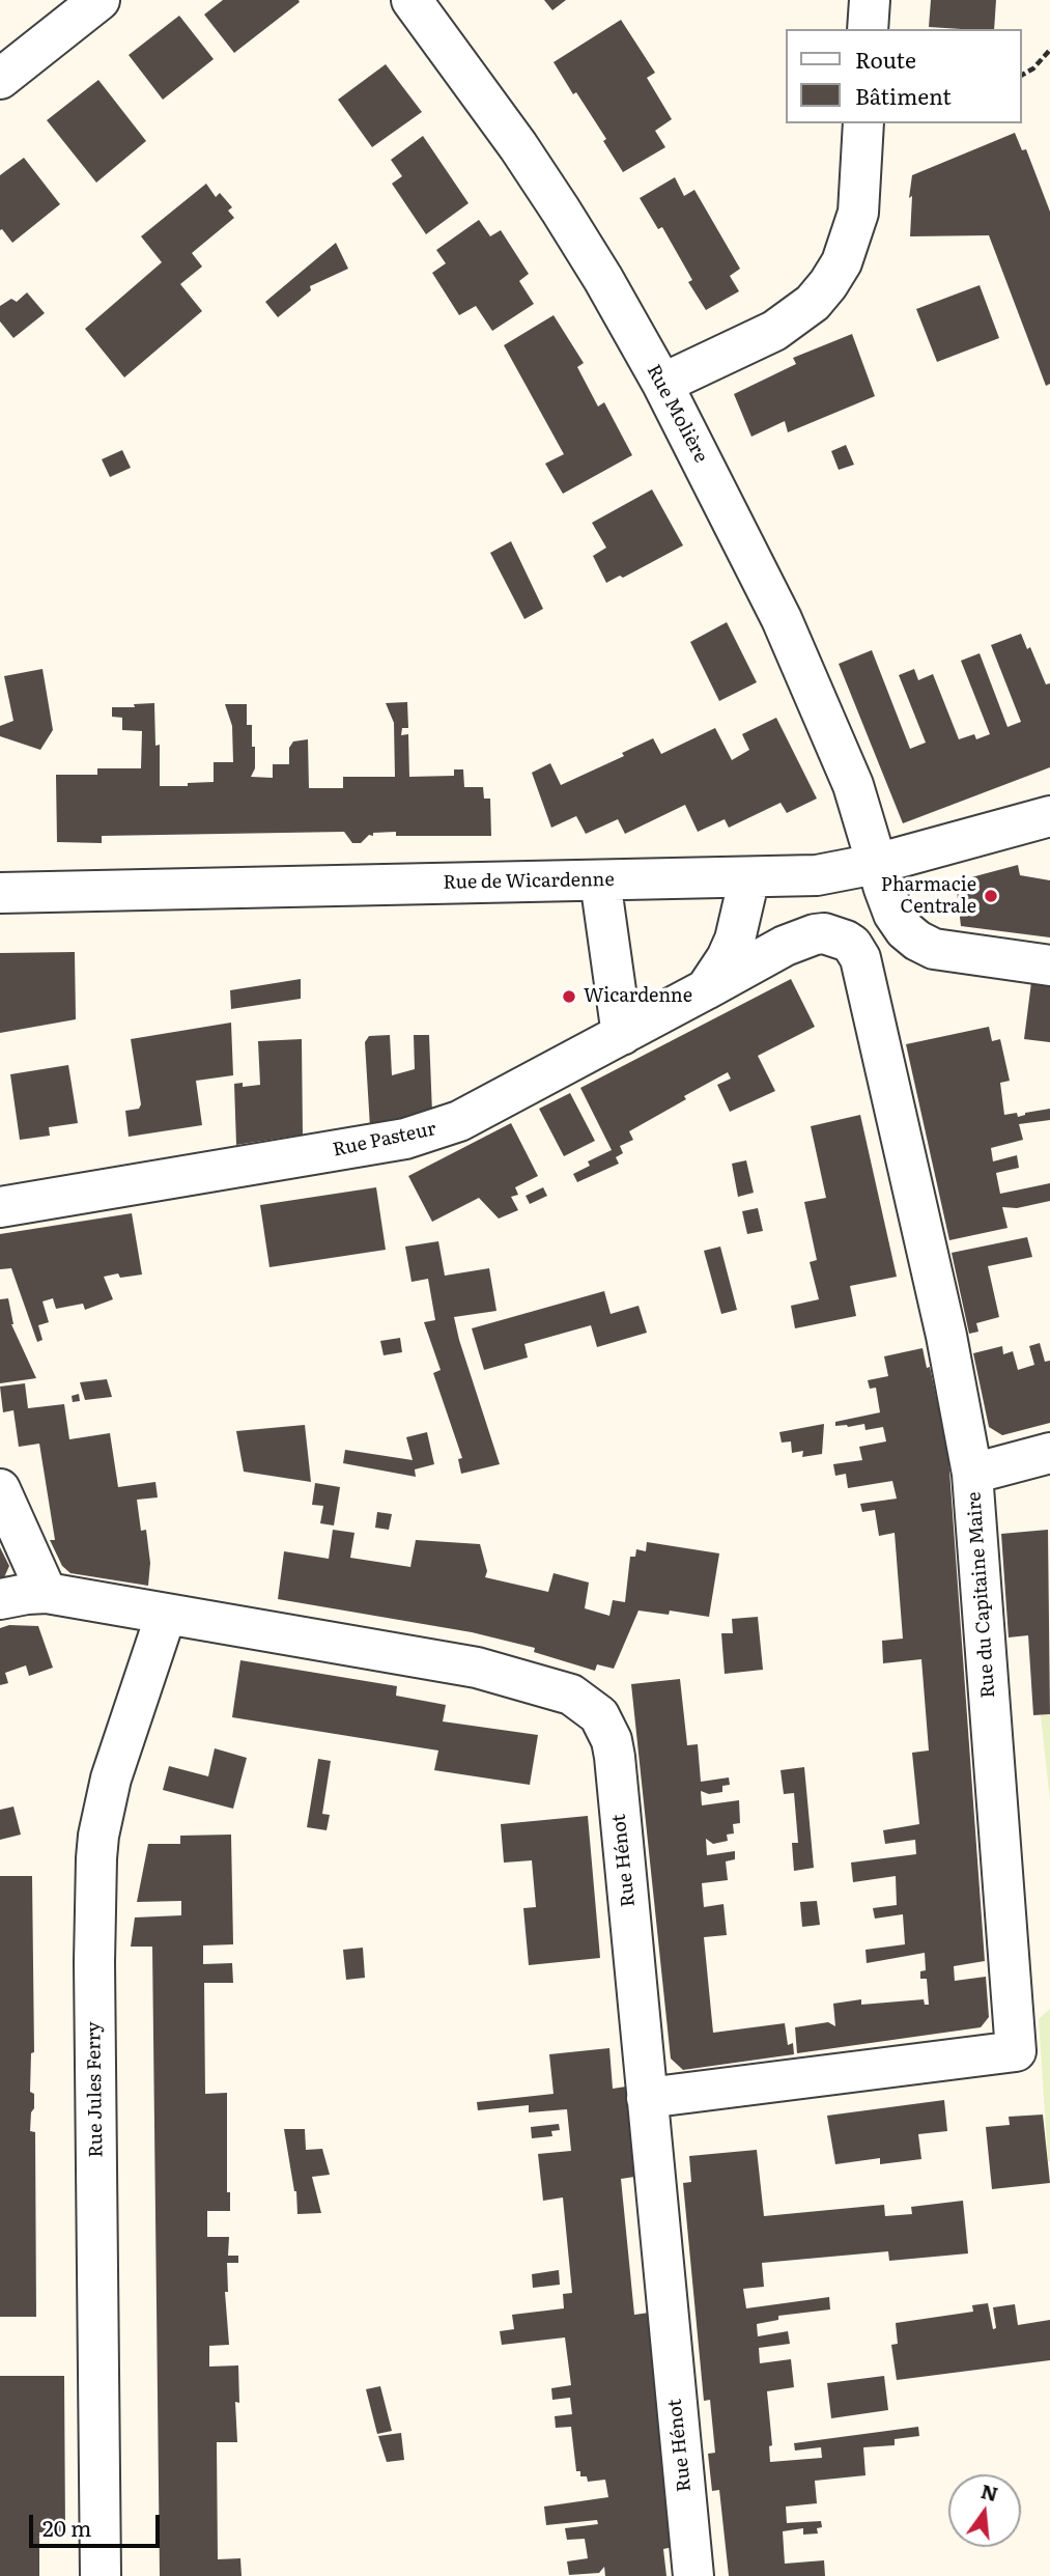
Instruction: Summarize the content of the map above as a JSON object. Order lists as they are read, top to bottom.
{
  "streets": {
    "street": [
      "Rue Molière",
      "Rue de Wicardenne",
      "Rue Pasteur",
      "Rue du Capitaine Maire",
      "Rue Hénot",
      "Rue Jules Ferry"
    ]
  },
  "crossings": [
    ["Rue Molière", "Rue de Wicardenne"],
    ["Rue de Wicardenne", "Rue Pasteur"],
    ["Rue Pasteur", "Rue du Capitaine Maire"],
    ["Rue du Capitaine Maire", "Rue Hénot"],
    ["Rue Hénot", "Rue Jules Ferry"]
  ],
  "places": ["Pharmacie Centrale", "Wicardenne"],
  "legend": ["Route", "Bâtiment"],
  "scale_bar": "20 m",
  "north": "top"
}
